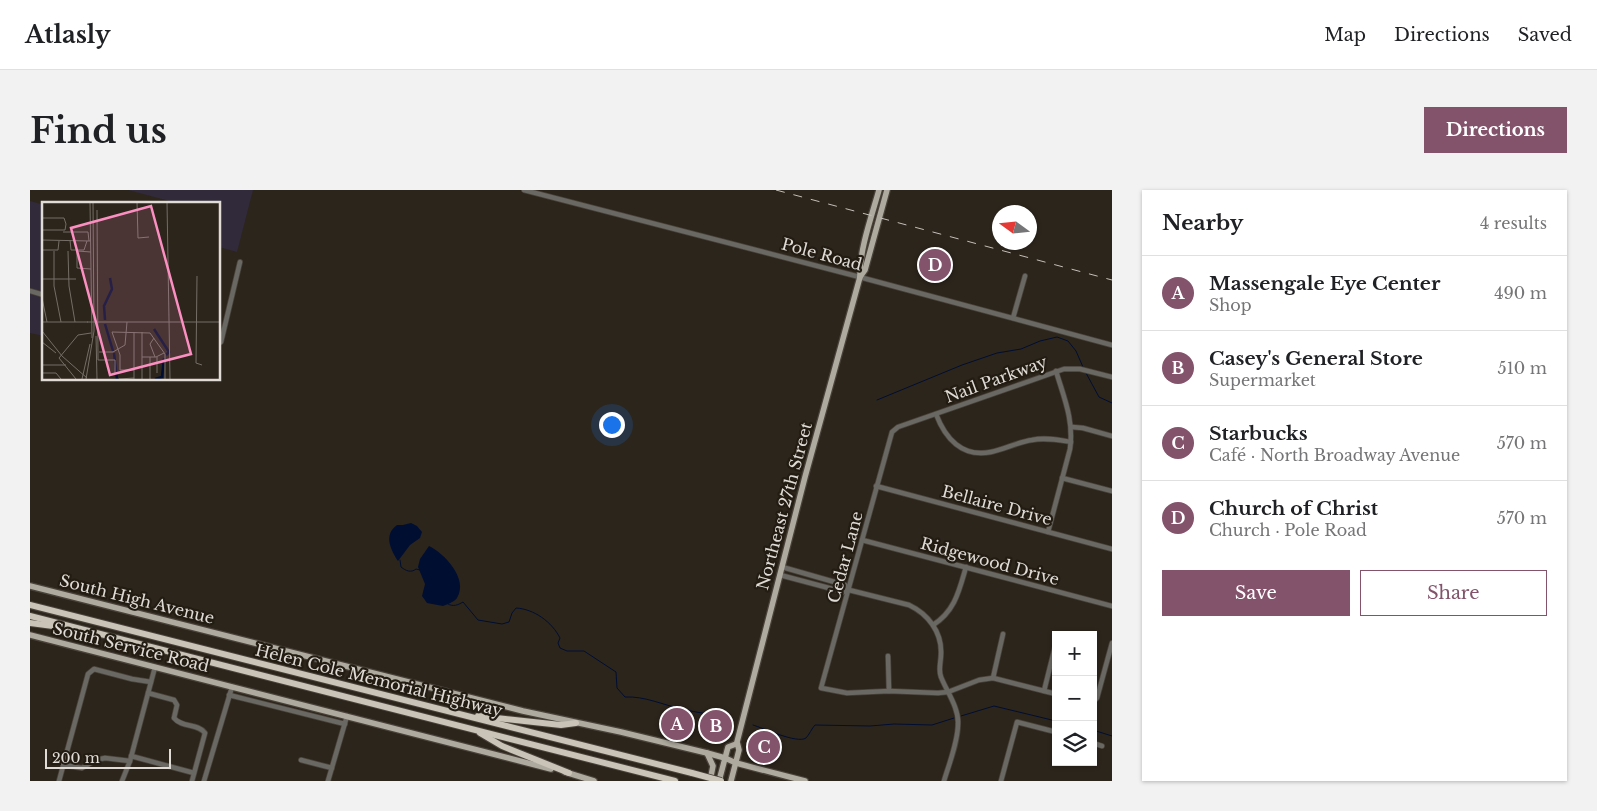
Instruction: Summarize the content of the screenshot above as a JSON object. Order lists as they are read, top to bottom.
{
  "streets": {
    "highway": ["Helen Cole Memorial Highway"],
    "main road": ["Northeast 27th Street", "South High Avenue", "South Service Road"],
    "street": [
      "Pole Road",
      "Nail Parkway",
      "Bellaire Drive",
      "Cedar Lane",
      "Ridgewood Drive"
    ]
  },
  "crossings": [
    ["Pole Road", "Northeast 27th Street"],
    ["Nail Parkway", "Cedar Lane"],
    ["Bellaire Drive", "Cedar Lane"],
    ["Northeast 27th Street", "South High Avenue"],
    ["Cedar Lane", "Ridgewood Drive"]
  ],
  "scale_bar": "200 m",
  "north": "left",
  "page": {
    "header": "Atlasly",
    "nav": ["Map", "Directions", "Saved"],
    "buttons": [
      "Directions",
      ["Save", "Share"]
    ],
    "title": "Find us",
    "heading": ["Nearby", "4 results"],
    "pins": [
      "D",
      "A",
      "B",
      "C"
    ],
    "list": [
      {
        "mark": "A",
        "name": "Massengale Eye Center",
        "note": "Shop",
        "value": "490 m"
      },
      {
        "mark": "B",
        "name": "Casey's General Store",
        "note": "Supermarket",
        "value": "510 m"
      },
      {
        "mark": "C",
        "name": "Starbucks",
        "note": "Café · North Broadway Avenue",
        "value": "570 m"
      },
      {
        "mark": "D",
        "name": "Church of Christ",
        "note": "Church · Pole Road",
        "value": "570 m"
      }
    ],
    "map_buttons": ["+", "−"],
    "scale": "200 m"
  }
}
